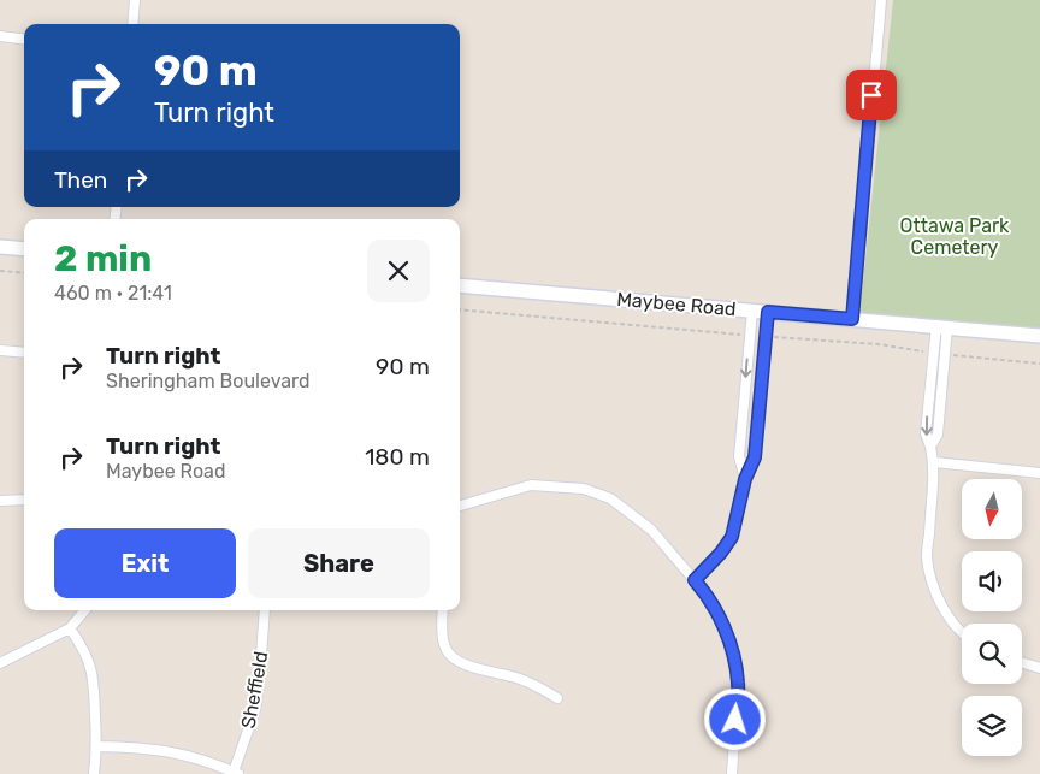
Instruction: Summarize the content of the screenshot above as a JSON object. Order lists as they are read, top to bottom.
{
  "streets": {
    "main road": ["Maybee Road"],
    "street": ["Sheffield"]
  },
  "parks": ["Ottawa Park Cemetery"],
  "north": "bottom",
  "page": {
    "turn": ["90 m", "Turn right"],
    "then": "Then",
    "heading": ["2 min", "460 m · 21:41"],
    "list": [
      {
        "name": "Turn right",
        "note": "Sheringham Boulevard",
        "value": "90 m"
      },
      {
        "name": "Turn right",
        "note": "Maybee Road",
        "value": "180 m"
      }
    ],
    "buttons": ["Exit", "Share"]
  }
}
